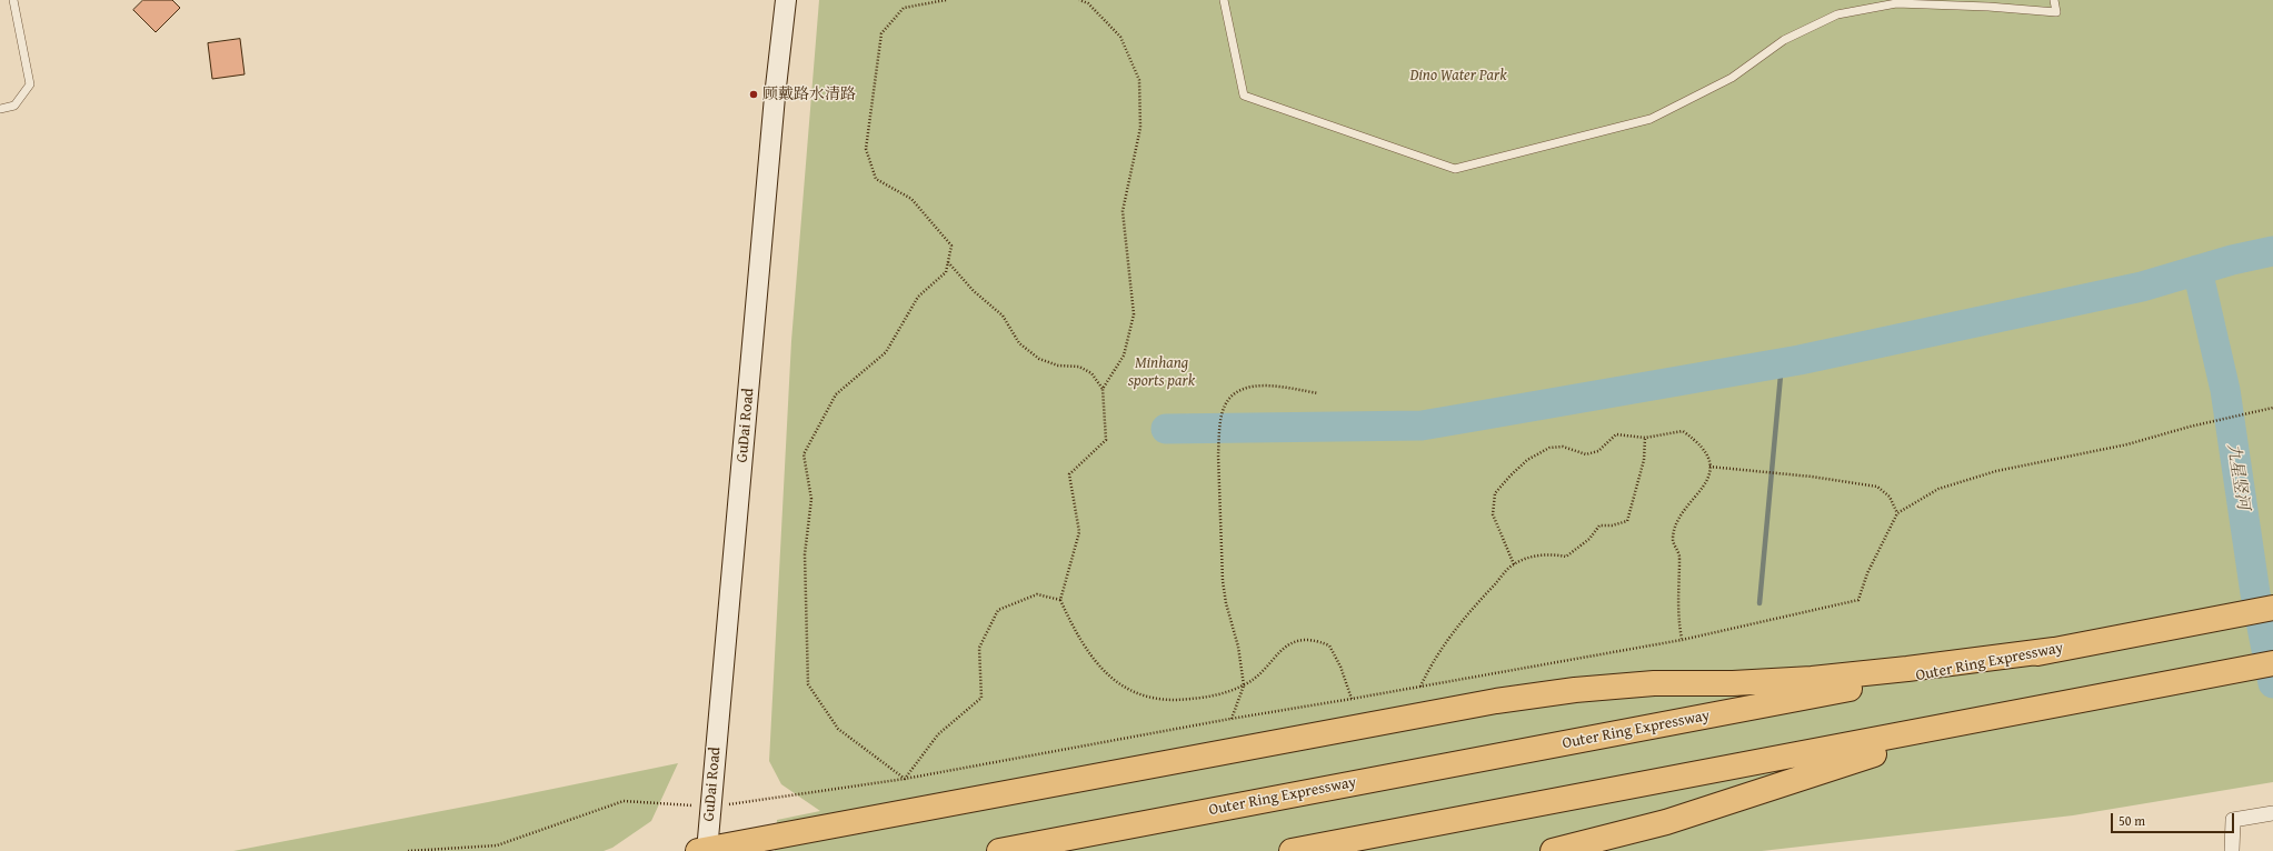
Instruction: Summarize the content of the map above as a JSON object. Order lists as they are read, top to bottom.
{
  "streets": {
    "highway": ["Outer Ring Expressway"],
    "main road": ["GuDai Road"]
  },
  "water": ["九星竖河"],
  "parks": ["Dino Water Park", "Minhang sports park"],
  "places": ["顾戴路水清路"],
  "scale_bar": "50 m"
}
